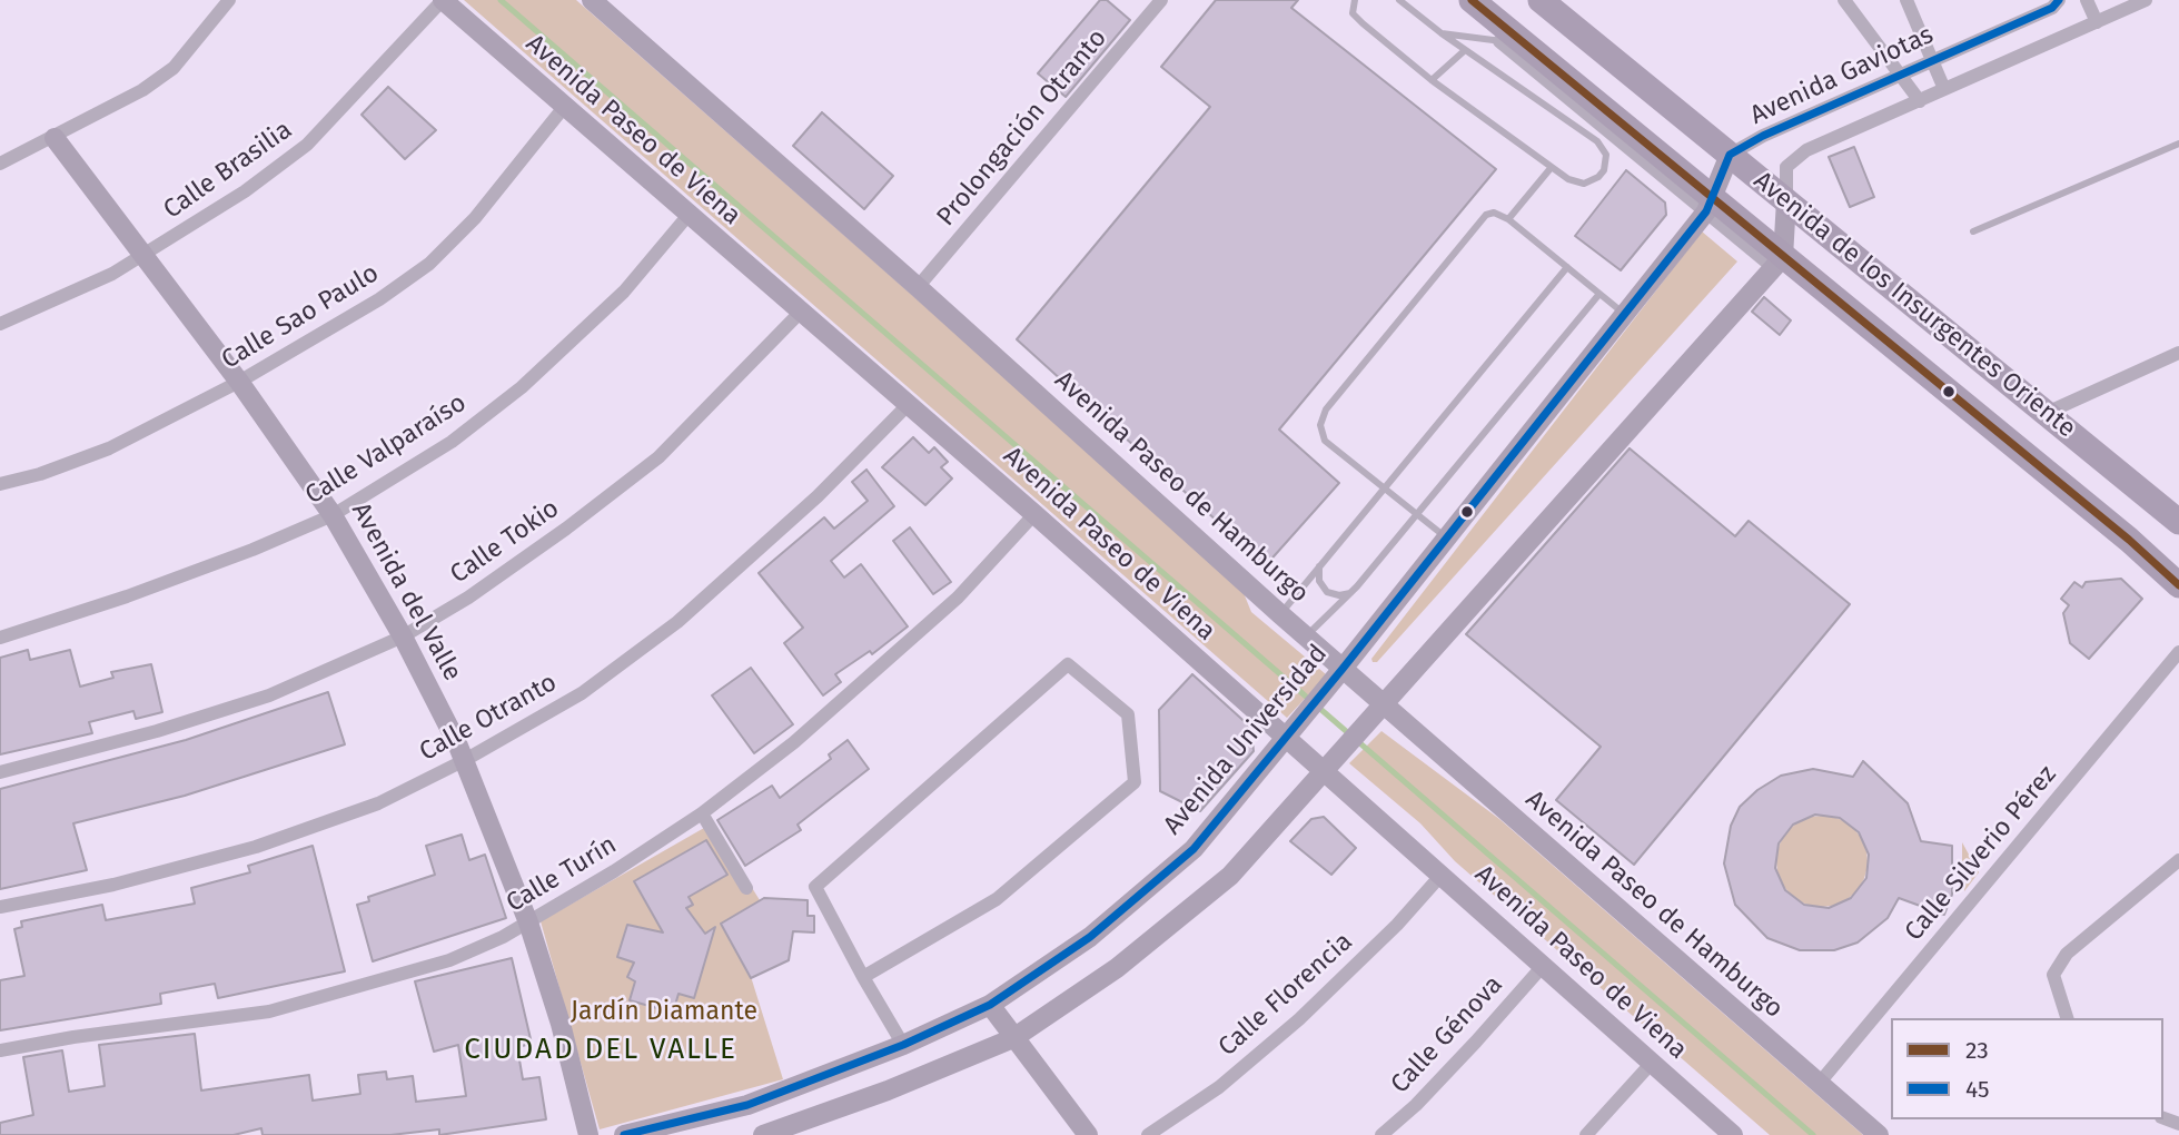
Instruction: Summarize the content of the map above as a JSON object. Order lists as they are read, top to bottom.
{
  "streets": {
    "highway": ["Avenida de los Insurgentes Oriente"],
    "street": [
      "Avenida Gaviotas",
      "Prolongación Otranto",
      "Avenida Paseo de Viena",
      "Calle Brasilia",
      "Calle Sao Paulo",
      "Calle Valparaíso",
      "Avenida Paseo de Hamburgo",
      "Calle Tokio",
      "Avenida del Valle",
      "Calle Otranto",
      "Avenida Universidad",
      "Calle Silverio Pérez",
      "Calle Turín",
      "Calle Florencia",
      "Calle Génova"
    ]
  },
  "crossings": [
    ["Avenida Gaviotas", "Avenida de los Insurgentes Oriente"],
    ["Avenida Gaviotas", "Avenida Universidad"],
    ["Prolongación Otranto", "Avenida Paseo de Hamburgo"],
    ["Avenida Paseo de Viena", "Calle Brasilia"],
    ["Avenida Paseo de Viena", "Calle Sao Paulo"],
    ["Avenida Paseo de Viena", "Calle Valparaíso"],
    ["Avenida Paseo de Viena", "Calle Tokio"],
    ["Avenida Paseo de Viena", "Calle Otranto"],
    ["Avenida Paseo de Viena", "Avenida Universidad"],
    ["Avenida Paseo de Viena", "Calle Turín"],
    ["Avenida Paseo de Viena", "Calle Florencia"],
    ["Avenida Paseo de Viena", "Calle Génova"],
    ["Calle Brasilia", "Avenida del Valle"],
    ["Avenida de los Insurgentes Oriente", "Avenida Universidad"],
    ["Calle Sao Paulo", "Avenida del Valle"],
    ["Calle Valparaíso", "Avenida del Valle"],
    ["Avenida Paseo de Hamburgo", "Avenida Universidad"],
    ["Avenida Paseo de Hamburgo", "Calle Silverio Pérez"],
    ["Calle Tokio", "Avenida del Valle"],
    ["Avenida del Valle", "Calle Otranto"],
    ["Avenida del Valle", "Calle Turín"]
  ],
  "districts": ["CIUDAD DEL VALLE"],
  "parks": ["Jardín Diamante"],
  "lines": ["transit line 23", "transit line 45"],
  "legend": ["23", "45"]
}
